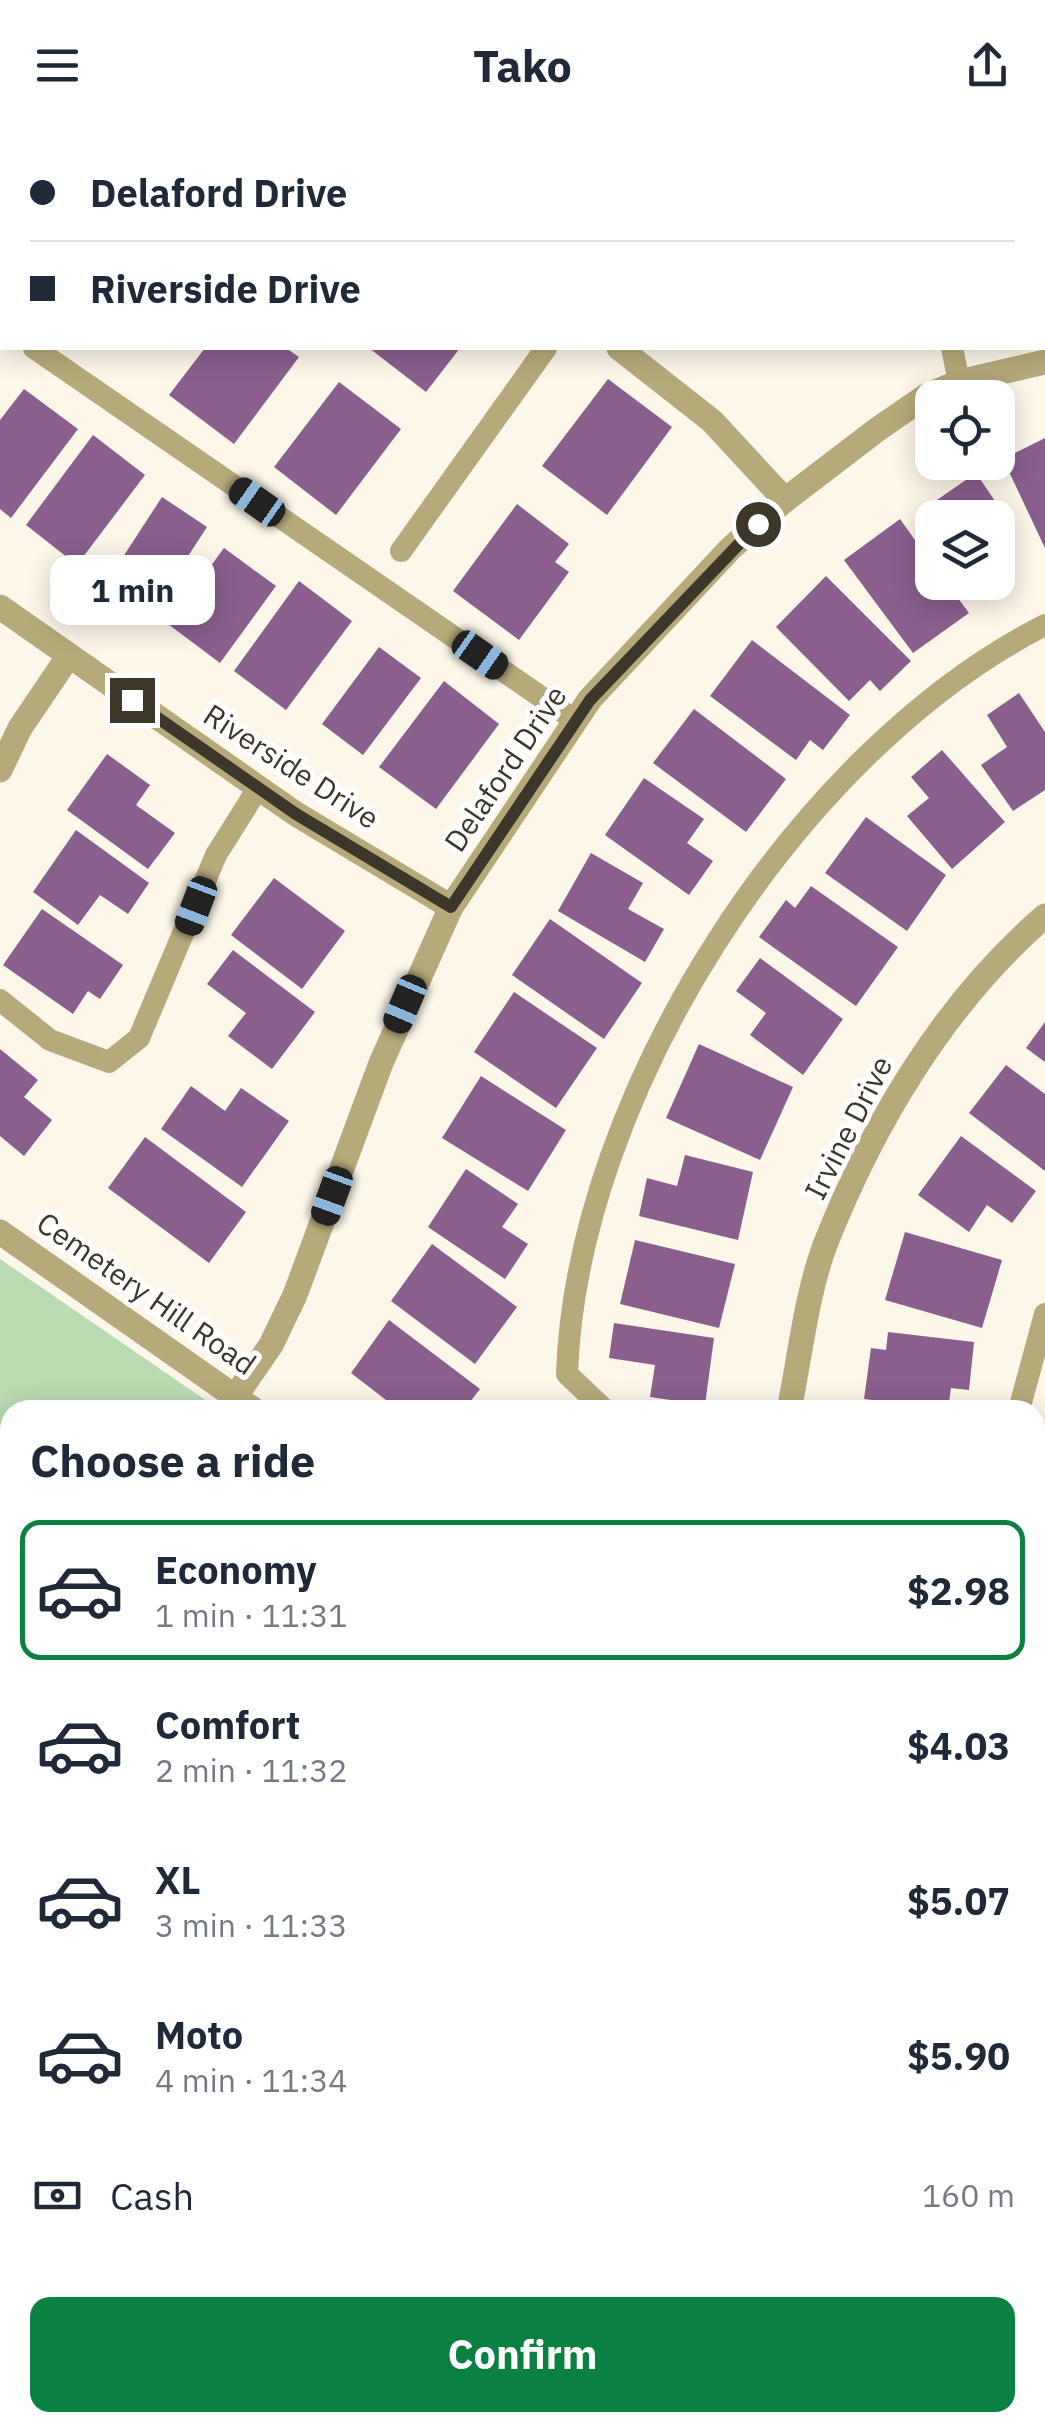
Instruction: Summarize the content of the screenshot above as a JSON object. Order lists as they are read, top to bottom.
{
  "streets": {
    "street": [
      "Riverside Drive",
      "Delaford Drive",
      "Irvine Drive",
      "Cemetery Hill Road"
    ]
  },
  "crossings": [
    ["Riverside Drive", "Delaford Drive"]
  ],
  "page": {
    "header": "Tako",
    "banner": ["Delaford Drive", "Riverside Drive"],
    "bubble": "1 min",
    "heading": "Choose a ride",
    "list": [
      {
        "name": "Economy",
        "note": "1 min · 11:31",
        "value": "$2.98"
      },
      {
        "name": "Comfort",
        "note": "2 min · 11:32",
        "value": "$4.03"
      },
      {
        "name": "XL",
        "note": "3 min · 11:33",
        "value": "$5.07"
      },
      {
        "name": "Moto",
        "note": "4 min · 11:34",
        "value": "$5.90"
      }
    ],
    "pay": ["Cash", "160 m"],
    "buttons": "Confirm"
  }
}
